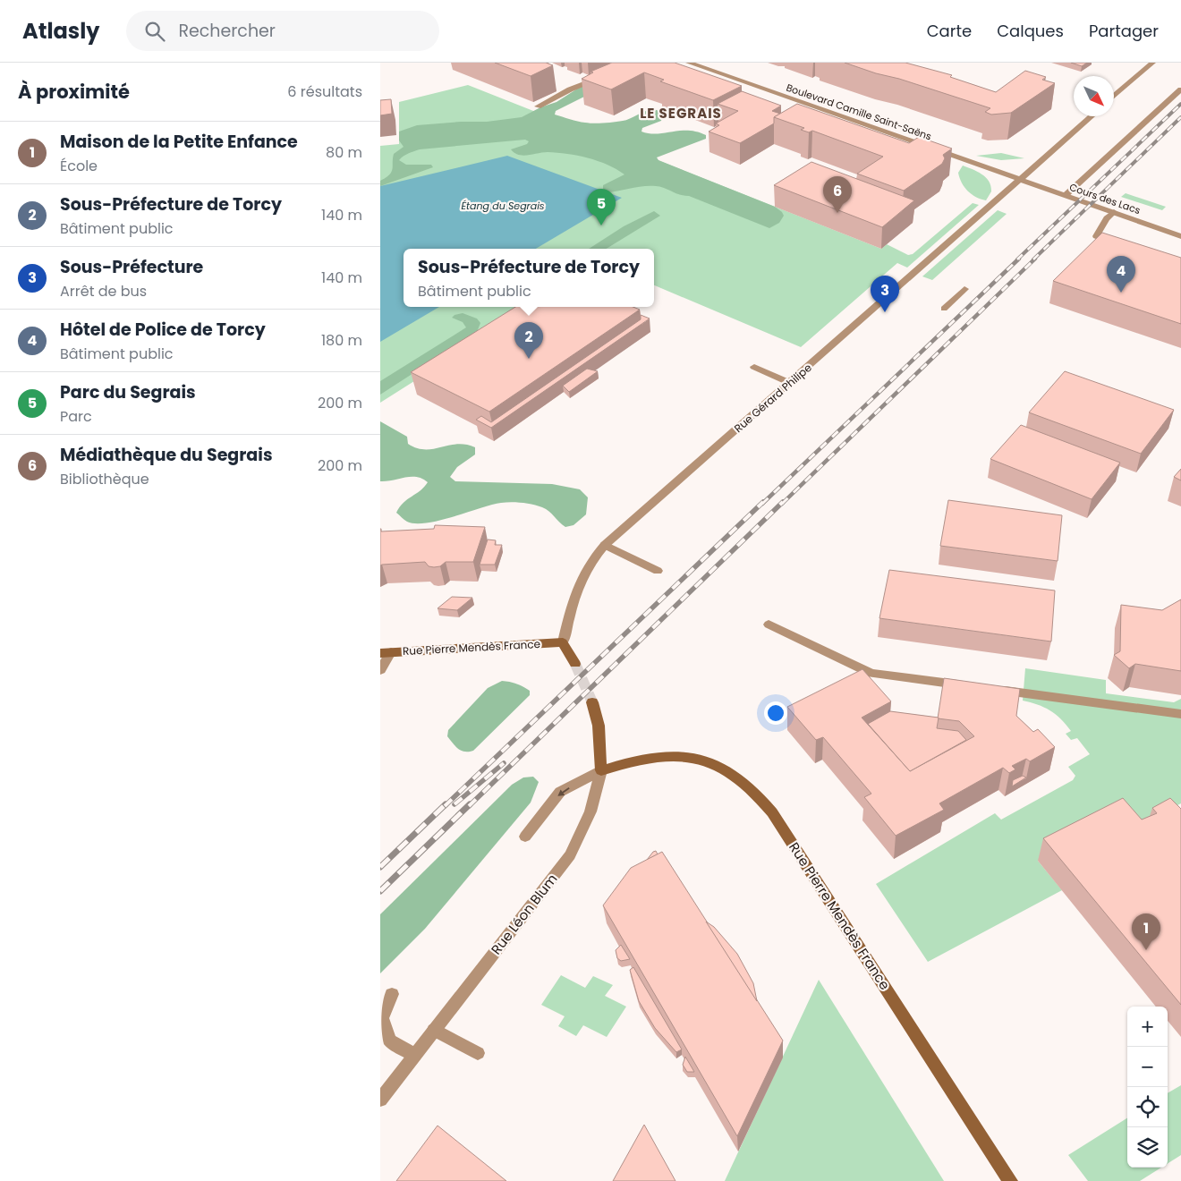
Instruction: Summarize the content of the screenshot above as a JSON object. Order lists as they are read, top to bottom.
{
  "streets": {
    "street": [
      "Boulevard Camille Saint-Saëns",
      "Cours des Lacs",
      "Rue Gérard Philipe",
      "Rue Pierre Mendès France",
      "Rue Léon Blum"
    ]
  },
  "crossings": [
    ["Boulevard Camille Saint-Saëns", "Cours des Lacs"],
    ["Boulevard Camille Saint-Saëns", "Rue Gérard Philipe"],
    ["Cours des Lacs", "Rue Gérard Philipe"],
    ["Rue Gérard Philipe", "Rue Pierre Mendès France"],
    ["Rue Pierre Mendès France", "Rue Léon Blum"]
  ],
  "districts": ["LE SEGRAIS"],
  "water": ["Étang du Segrais"],
  "north": "bottom right",
  "page": {
    "header": "Atlasly",
    "search": "Rechercher",
    "nav": ["Carte", "Calques", "Partager"],
    "heading": ["À proximité", "6 résultats"],
    "list": [
      {
        "mark": "1",
        "name": "Maison de la Petite Enfance",
        "note": "École",
        "value": "80 m"
      },
      {
        "mark": "2",
        "name": "Sous-Préfecture de Torcy",
        "note": "Bâtiment public",
        "value": "140 m"
      },
      {
        "mark": "3",
        "name": "Sous-Préfecture",
        "note": "Arrêt de bus",
        "value": "140 m"
      },
      {
        "mark": "4",
        "name": "Hôtel de Police de Torcy",
        "note": "Bâtiment public",
        "value": "180 m"
      },
      {
        "mark": "5",
        "name": "Parc du Segrais",
        "note": "Parc",
        "value": "200 m"
      },
      {
        "mark": "6",
        "name": "Médiathèque du Segrais",
        "note": "Bibliothèque",
        "value": "200 m"
      }
    ],
    "pins": [
      "6",
      "5",
      "4",
      "3",
      "2",
      "1"
    ],
    "popup": ["Sous-Préfecture de Torcy", "Bâtiment public"],
    "map_buttons": ["+", "−"]
  }
}
